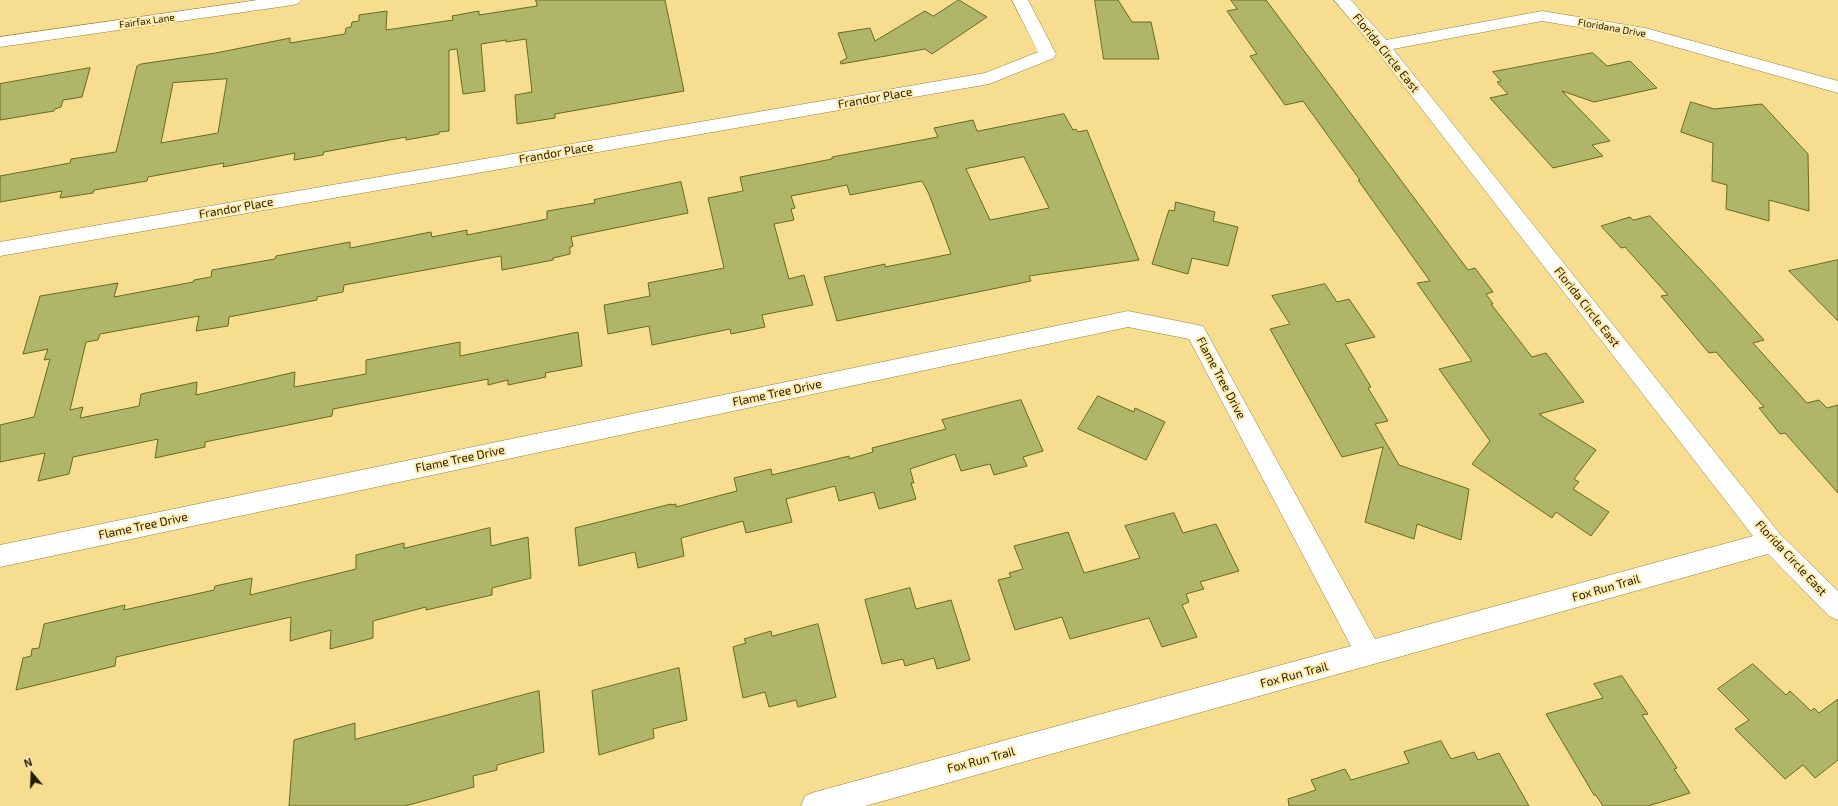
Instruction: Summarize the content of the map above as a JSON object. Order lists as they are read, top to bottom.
{
  "streets": {
    "street": [
      "Fairfax Lane",
      "Floridana Drive",
      "Florida Circle East",
      "Frandor Place",
      "Flame Tree Drive",
      "Fox Run Trail"
    ]
  },
  "crossings": [
    ["Floridana Drive", "Florida Circle East"],
    ["Florida Circle East", "Fox Run Trail"],
    ["Flame Tree Drive", "Fox Run Trail"]
  ],
  "north": "top"
}
